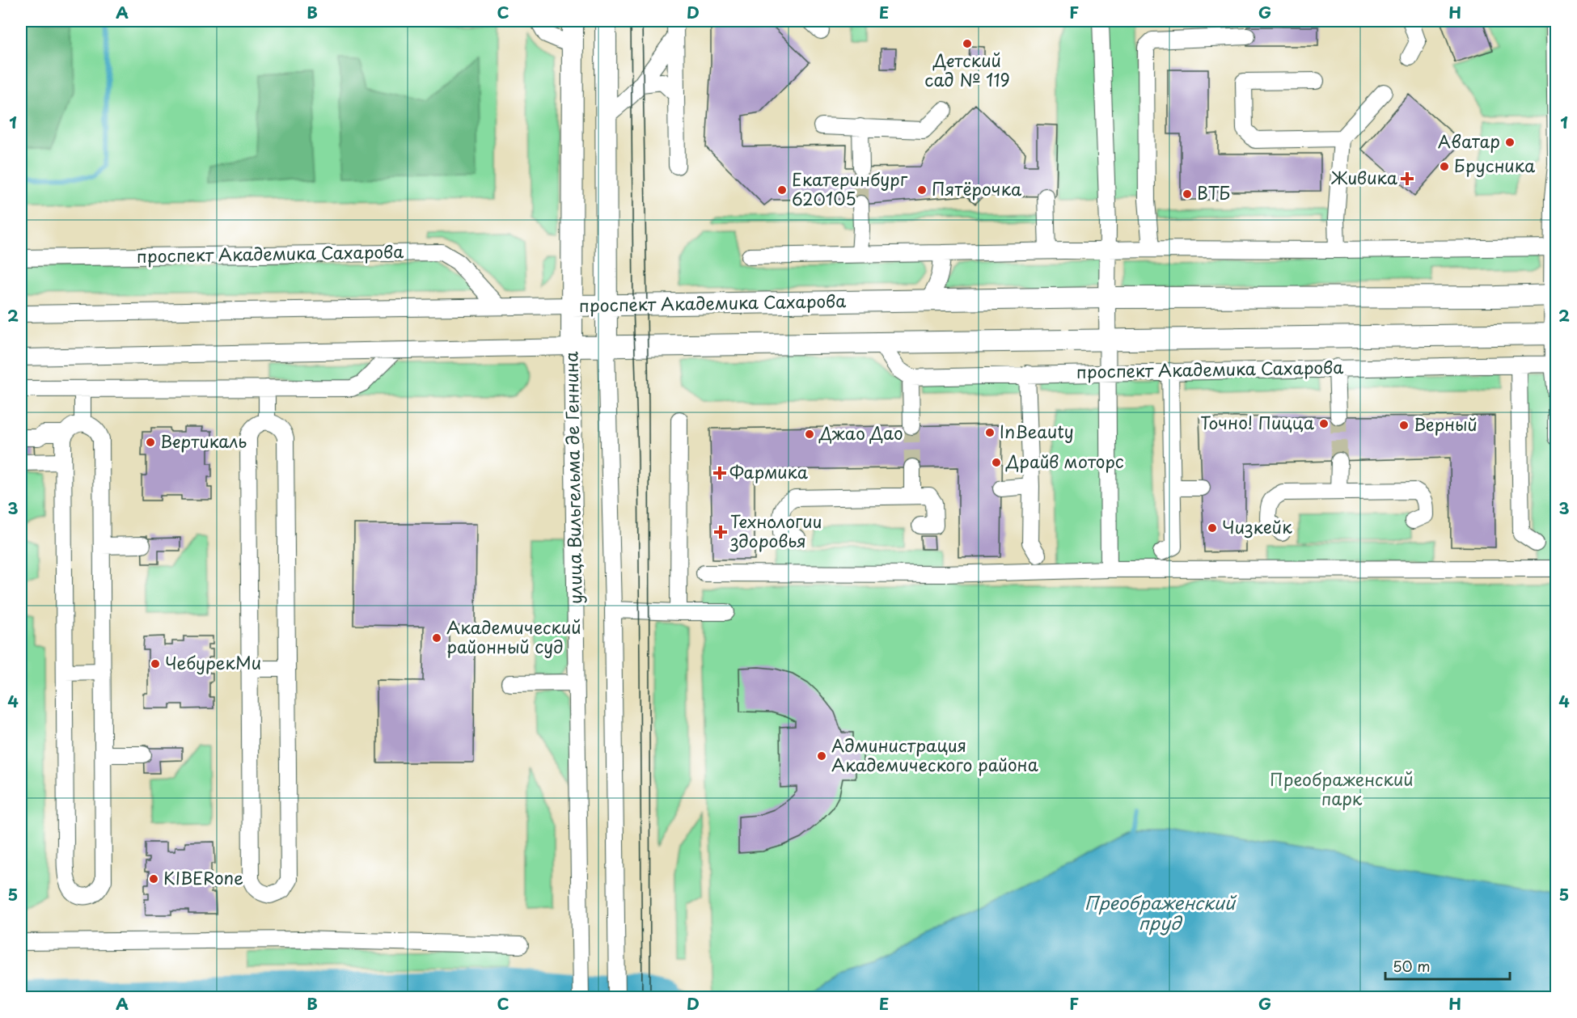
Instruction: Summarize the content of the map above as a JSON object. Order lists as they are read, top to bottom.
{
  "streets": {
    "main road": ["проспект Академика Сахарова", "улица Вильгельма де Геннина"]
  },
  "crossings": [
    ["проспект Академика Сахарова", "улица Вильгельма де Геннина"]
  ],
  "water": ["Преображенский пруд"],
  "parks": ["Преображенский парк"],
  "places": {
    "other": [
      "Детский сад № 119",
      "Аватар",
      "Брусника",
      "Екатеринбург 620105",
      "Пятёрочка",
      "ВТБ",
      "Точно! Пицца",
      "Верный",
      "InBeauty",
      "Джао Дао",
      "Вертикаль",
      "Драйв моторс",
      "Чизкейк",
      "Академический районный суд",
      "ЧебурекМи",
      "Администрация Академического района",
      "KIBERone"
    ],
    "health": ["Живика", "Фармика", "Технологии здоровья"]
  },
  "scale_bar": "50 m",
  "grid": {
    "columns": [
      "A",
      "B",
      "C",
      "D",
      "E",
      "F",
      "G",
      "H"
    ],
    "rows": [
      "1",
      "2",
      "3",
      "4",
      "5"
    ]
  }
}
